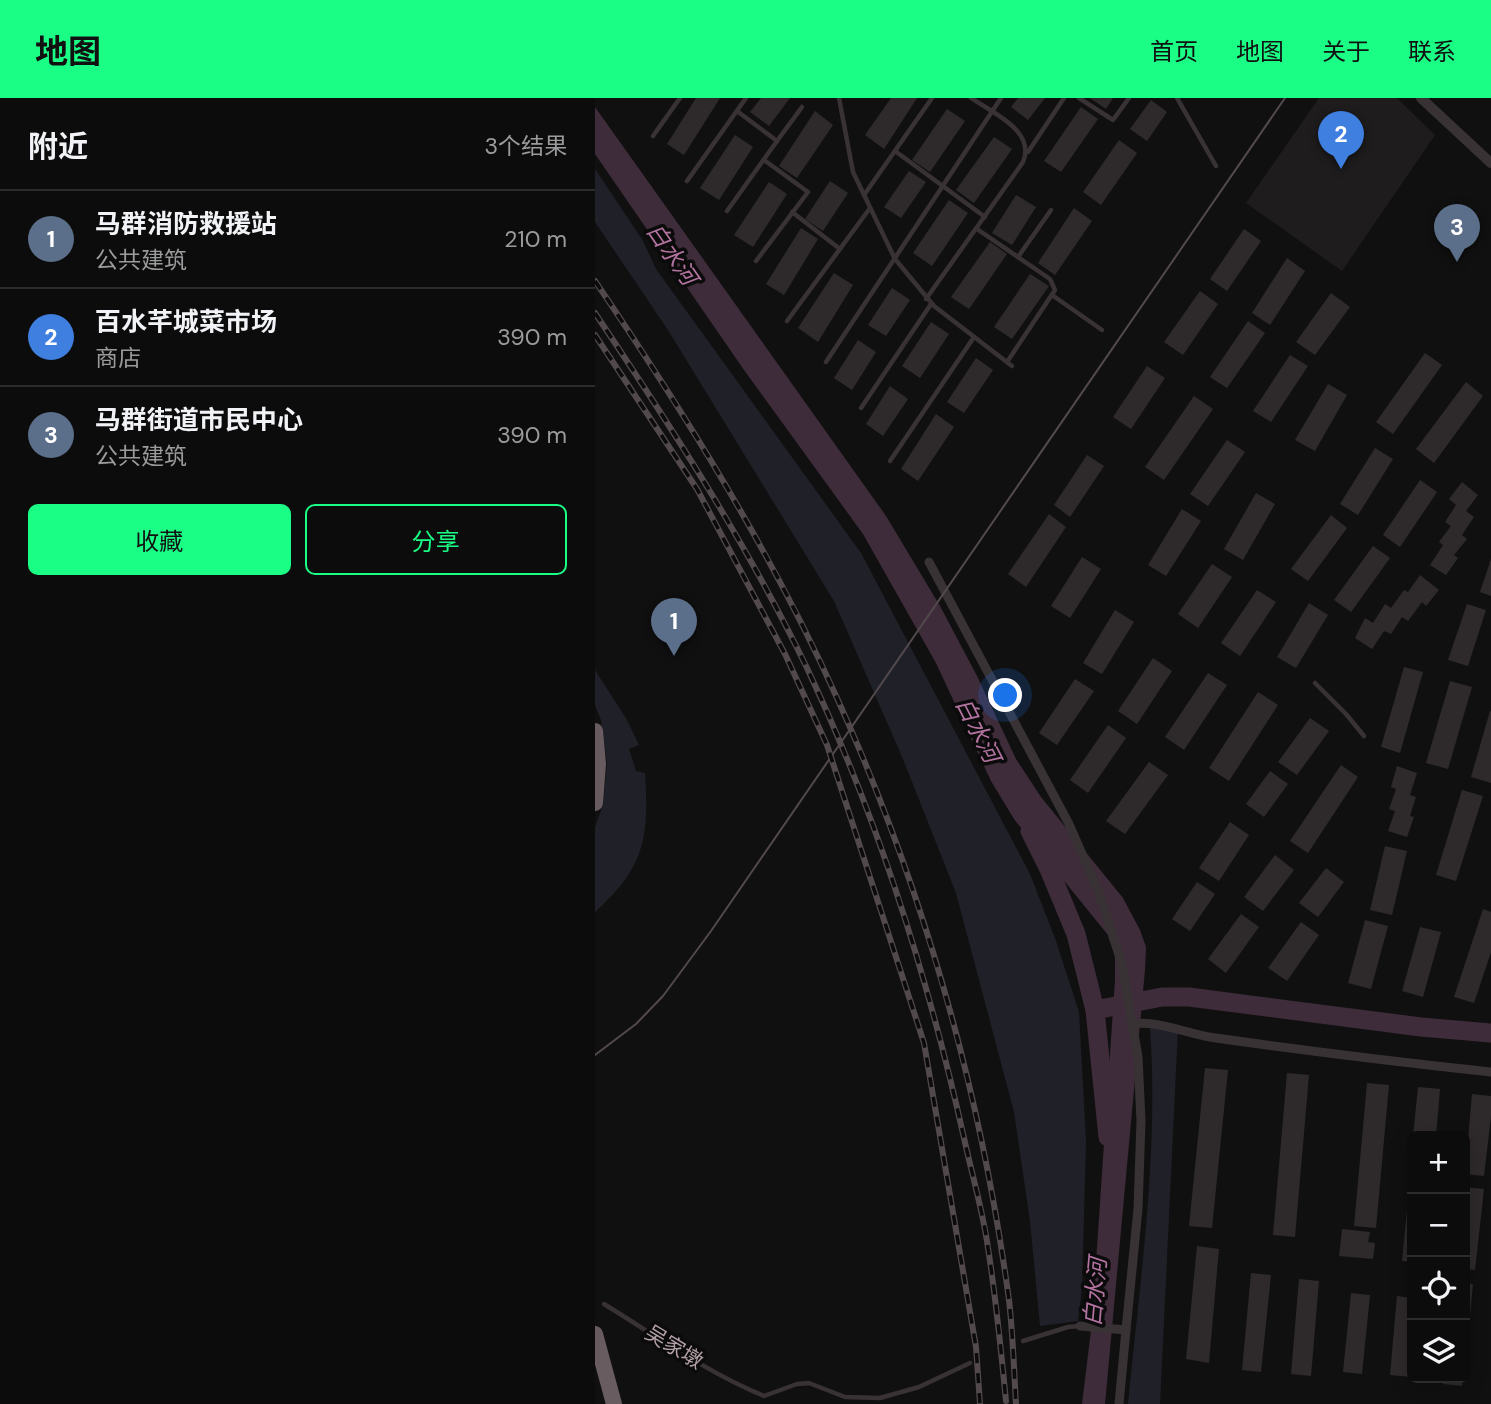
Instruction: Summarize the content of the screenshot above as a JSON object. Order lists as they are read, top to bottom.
{
  "streets": {
    "lane": ["吴家墩"]
  },
  "water": ["白水河"],
  "page": {
    "header": "地图",
    "nav": [
      "首页",
      "地图",
      "关于",
      "联系"
    ],
    "heading": ["附近", "3个结果"],
    "pins": ["2", "3", "1"],
    "list": [
      {
        "mark": "1",
        "name": "马群消防救援站",
        "note": "公共建筑",
        "value": "210 m"
      },
      {
        "mark": "2",
        "name": "百水芊城菜市场",
        "note": "商店",
        "value": "390 m"
      },
      {
        "mark": "3",
        "name": "马群街道市民中心",
        "note": "公共建筑",
        "value": "390 m"
      }
    ],
    "buttons": ["收藏", "分享"],
    "map_buttons": ["+", "−"]
  }
}
